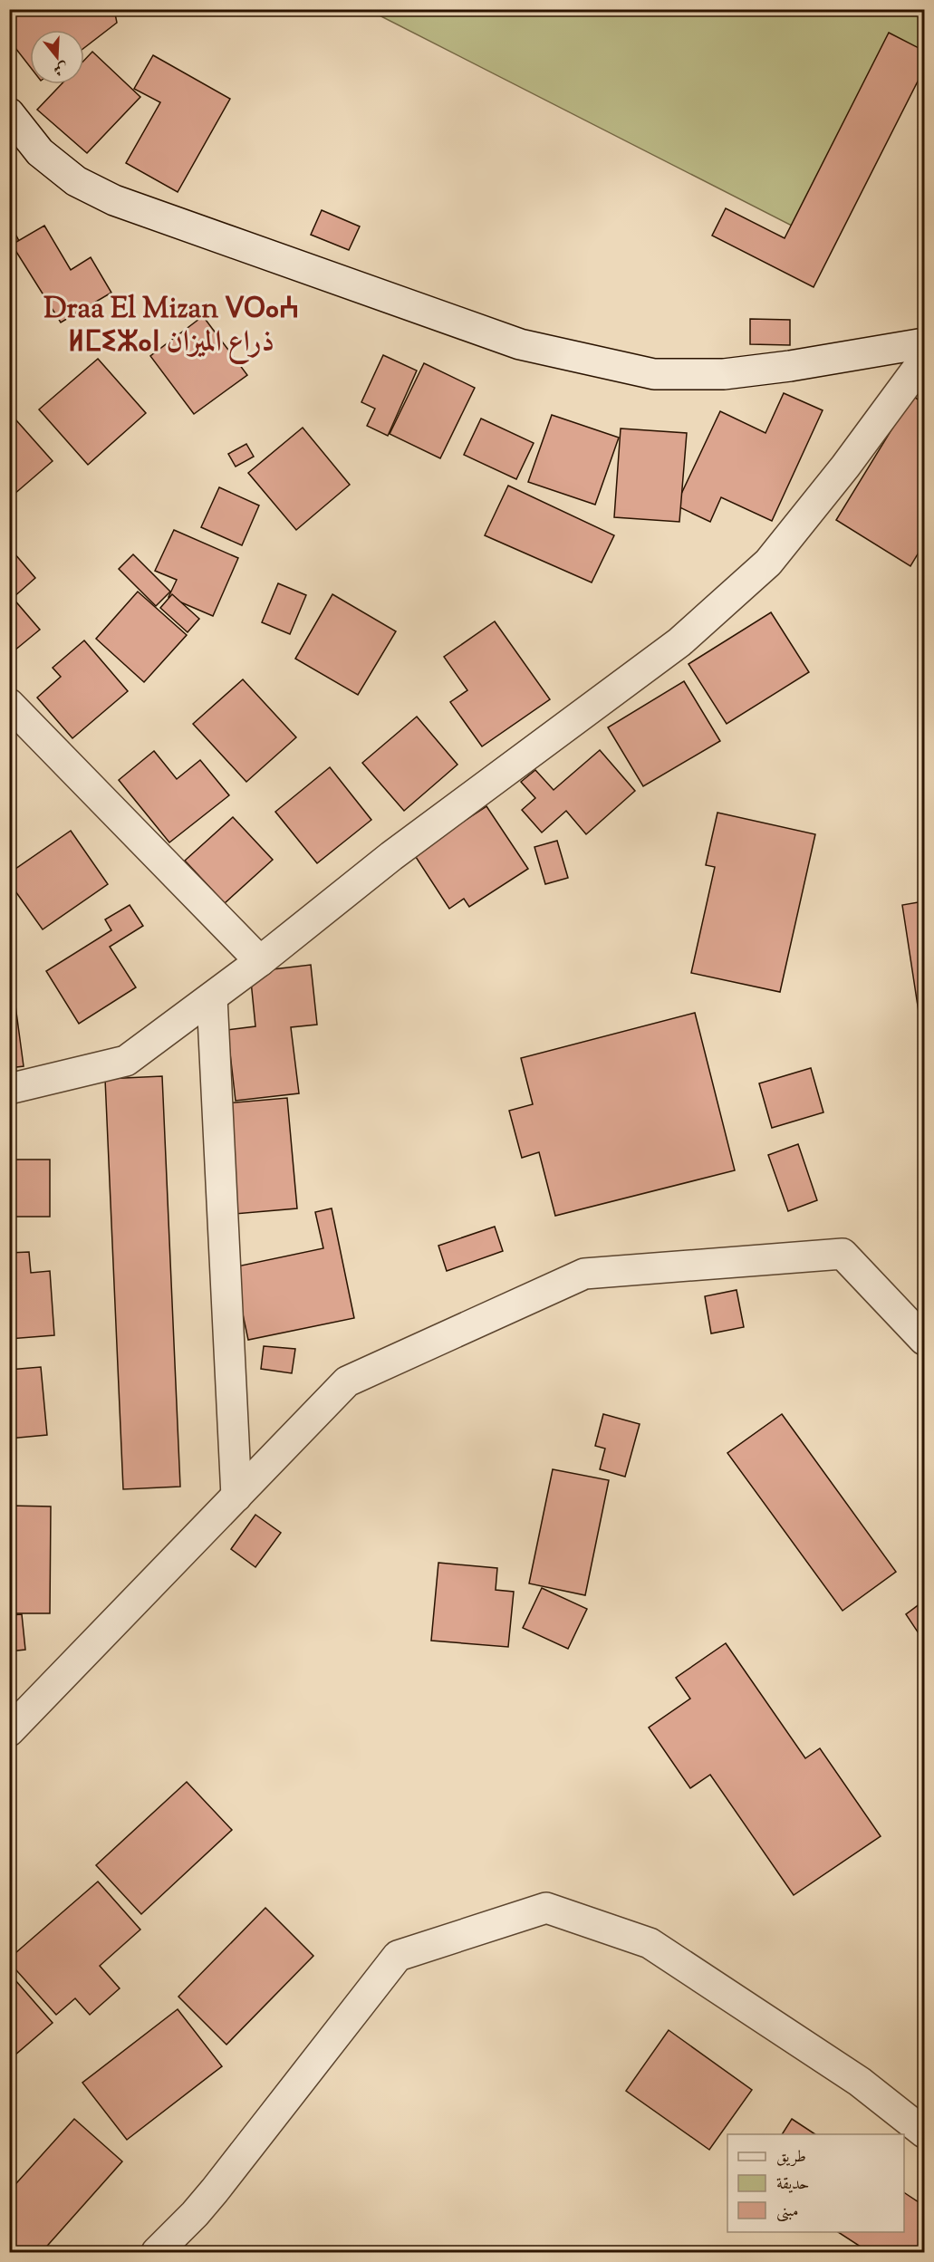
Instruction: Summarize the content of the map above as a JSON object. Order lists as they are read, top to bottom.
{
  "districts": ["Draa El Mizan ⴸⵔⴰⵄ ⵍⵎⵉⵣⴰⵏ ذراع الميزان"],
  "legend": ["طريق", "حديقة", "مبنى"],
  "north": "bottom"
}
